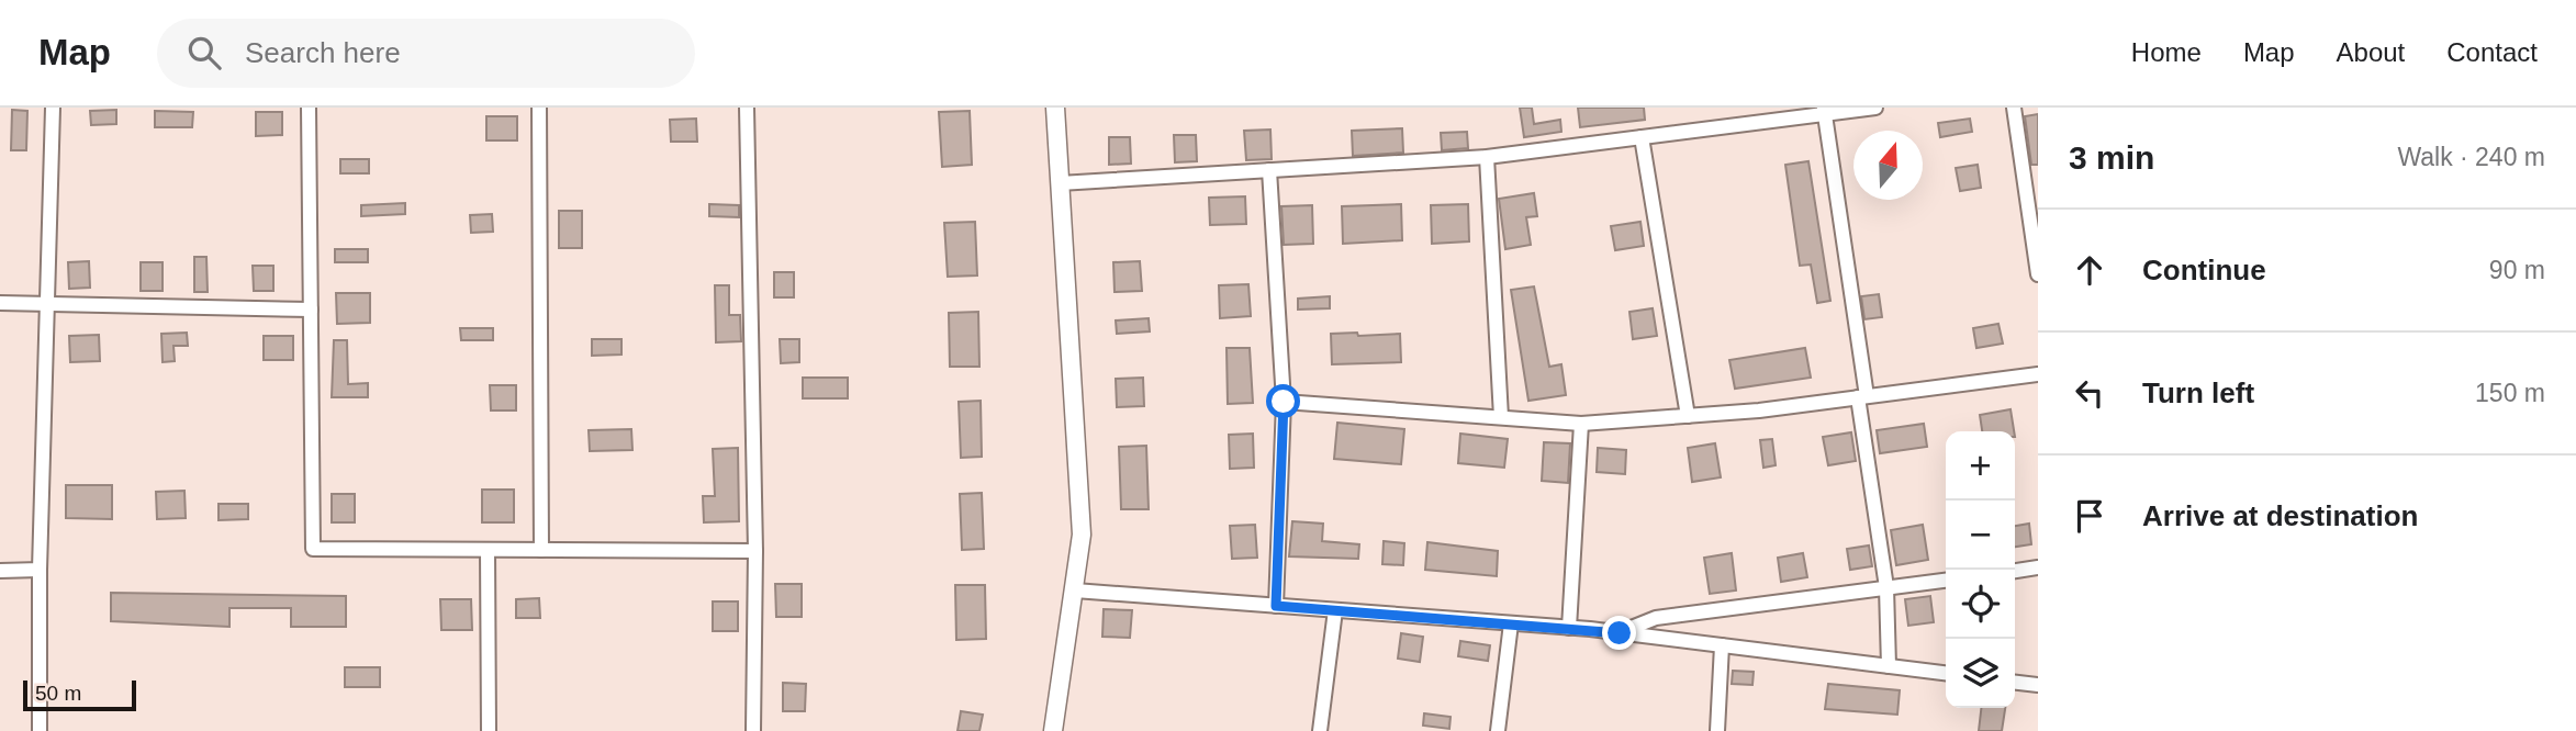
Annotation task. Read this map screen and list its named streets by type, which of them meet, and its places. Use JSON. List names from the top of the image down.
{
  "scale_bar": "50 m",
  "north": "top",
  "page": {
    "header": "Map",
    "search": "Search here",
    "nav": [
      "Home",
      "Map",
      "About",
      "Contact"
    ],
    "heading": ["3 min", "Walk · 240 m"],
    "list": [
      ["Continue", "90 m"],
      ["Turn left", "150 m"],
      "Arrive at destination"
    ],
    "map_buttons": ["+", "−"],
    "scale": "50 m"
  }
}
